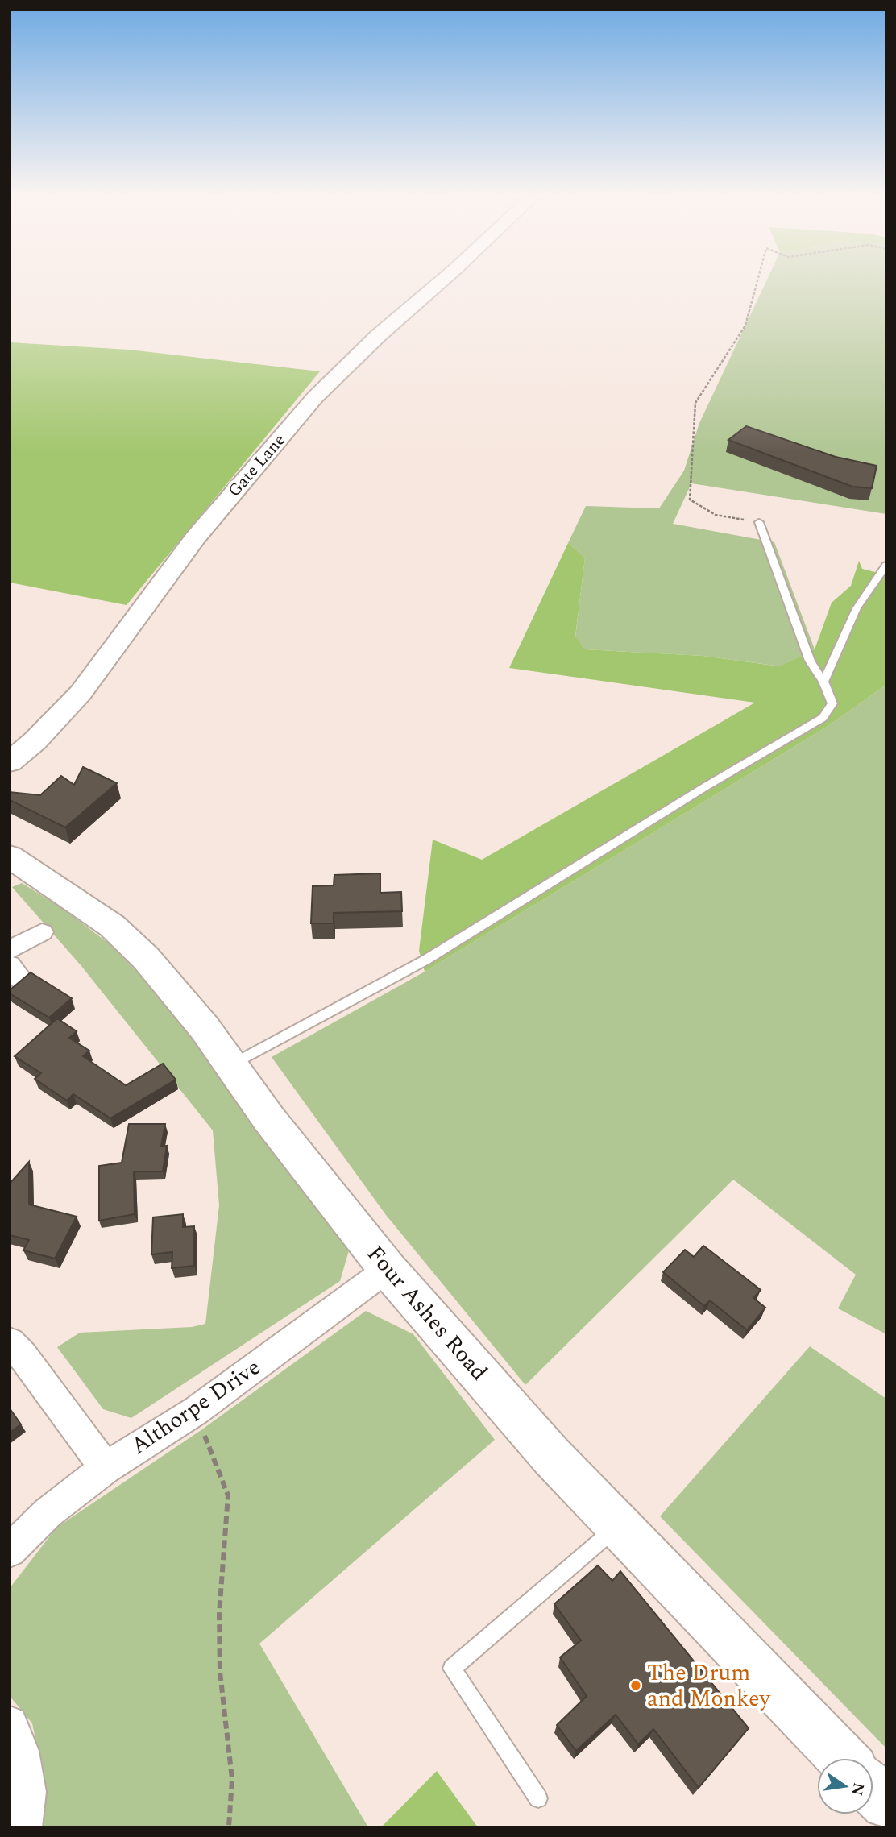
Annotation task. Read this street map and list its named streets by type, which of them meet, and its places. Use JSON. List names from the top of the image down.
{
  "streets": {
    "street": ["Gate Lane", "Four Ashes Road", "Althorpe Drive"]
  },
  "crossings": [
    ["Four Ashes Road", "Althorpe Drive"]
  ],
  "places": ["The Drum and Monkey"],
  "north": "right"
}
